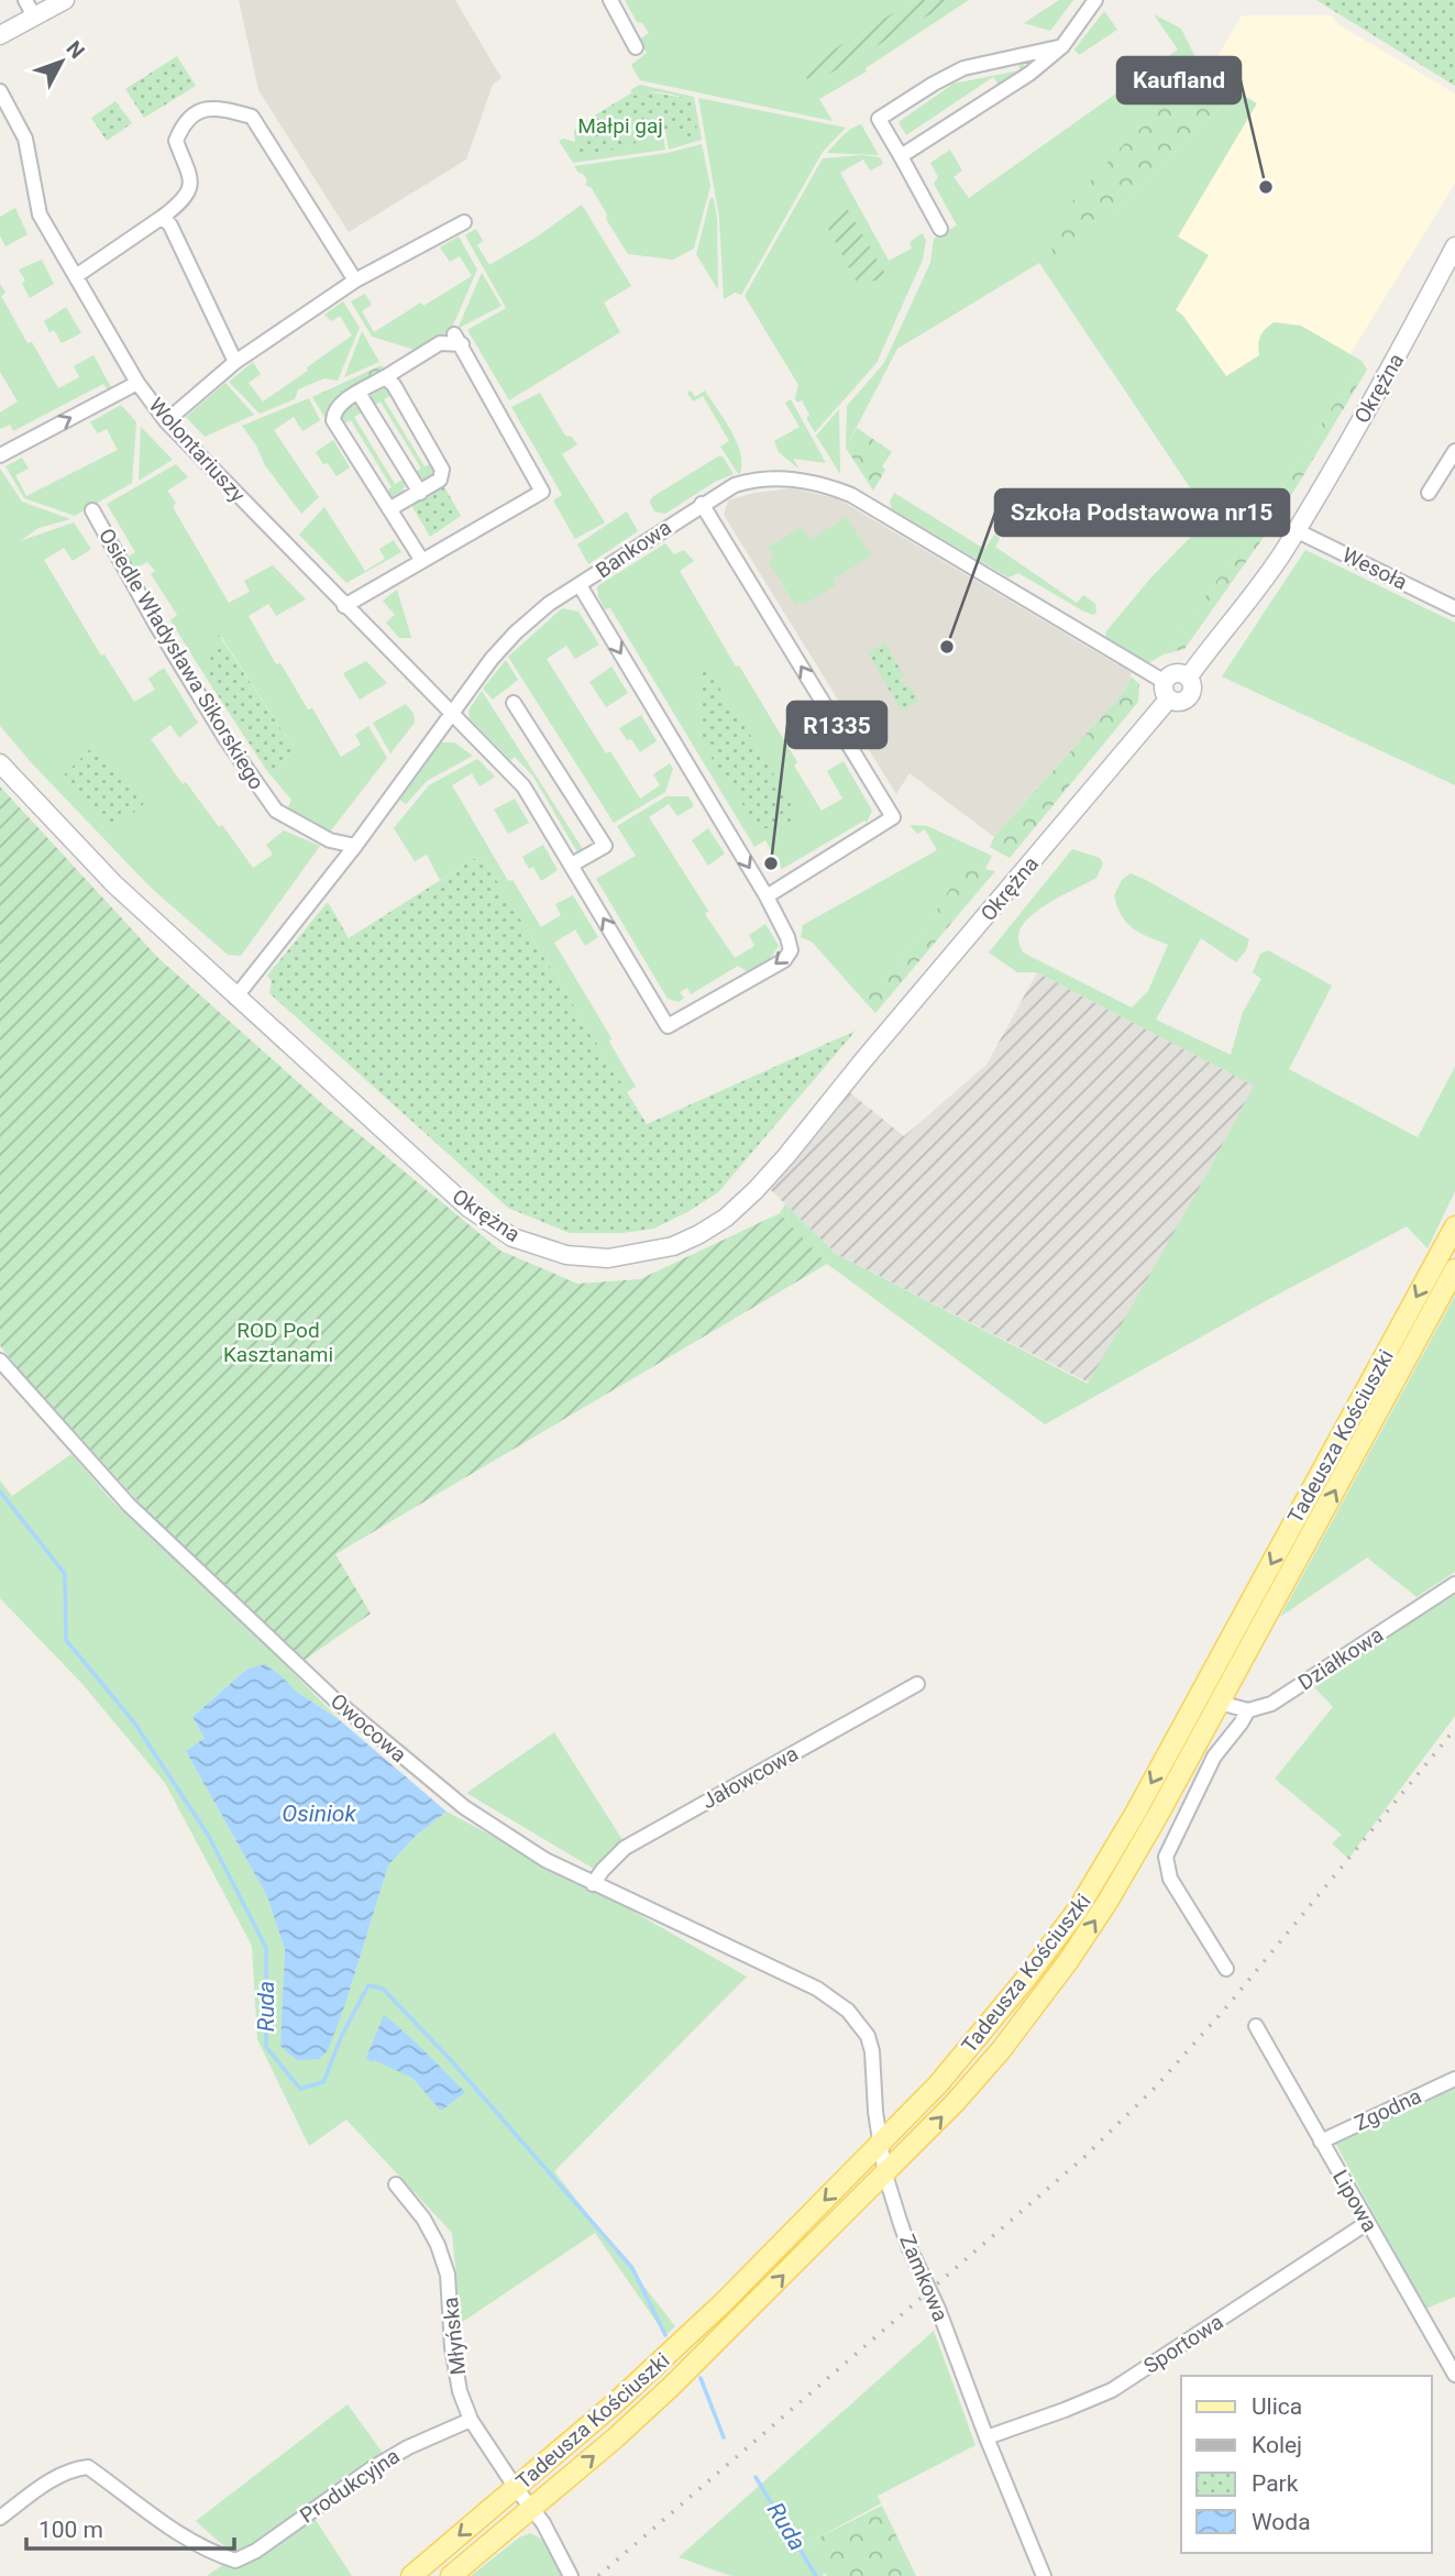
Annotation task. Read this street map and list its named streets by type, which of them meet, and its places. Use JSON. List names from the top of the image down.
{
  "streets": {
    "main road": ["Tadeusza Kościuszki"],
    "street": [
      "Okrężna",
      "Wolontariuszy",
      "Bankowa",
      "Wesoła",
      "Osiedle Władysława Sikorskiego",
      "Działkowa",
      "Owocowa",
      "Jałowcowa",
      "Zgodna",
      "Lipowa",
      "Zamkowa",
      "Młyńska",
      "Sportowa",
      "Produkcyjna"
    ]
  },
  "crossings": [
    ["Okrężna", "Bankowa"],
    ["Okrężna", "Wesoła"],
    ["Wolontariuszy", "Bankowa"],
    ["Bankowa", "Osiedle Władysława Sikorskiego"],
    ["Tadeusza Kościuszki", "Zamkowa"],
    ["Tadeusza Kościuszki", "Młyńska"],
    ["Owocowa", "Jałowcowa"],
    ["Owocowa", "Zamkowa"],
    ["Zgodna", "Lipowa"],
    ["Lipowa", "Sportowa"],
    ["Zamkowa", "Sportowa"],
    ["Młyńska", "Produkcyjna"]
  ],
  "water": ["Osiniok", "Ruda"],
  "parks": ["Małpi gaj", "ROD Pod Kasztanami"],
  "places": ["Kaufland", "Szkoła Podstawowa nr15", "R1335"],
  "legend": [
    "Ulica",
    "Kolej",
    "Park",
    "Woda"
  ],
  "scale_bar": "100 m",
  "north": "top right"
}
